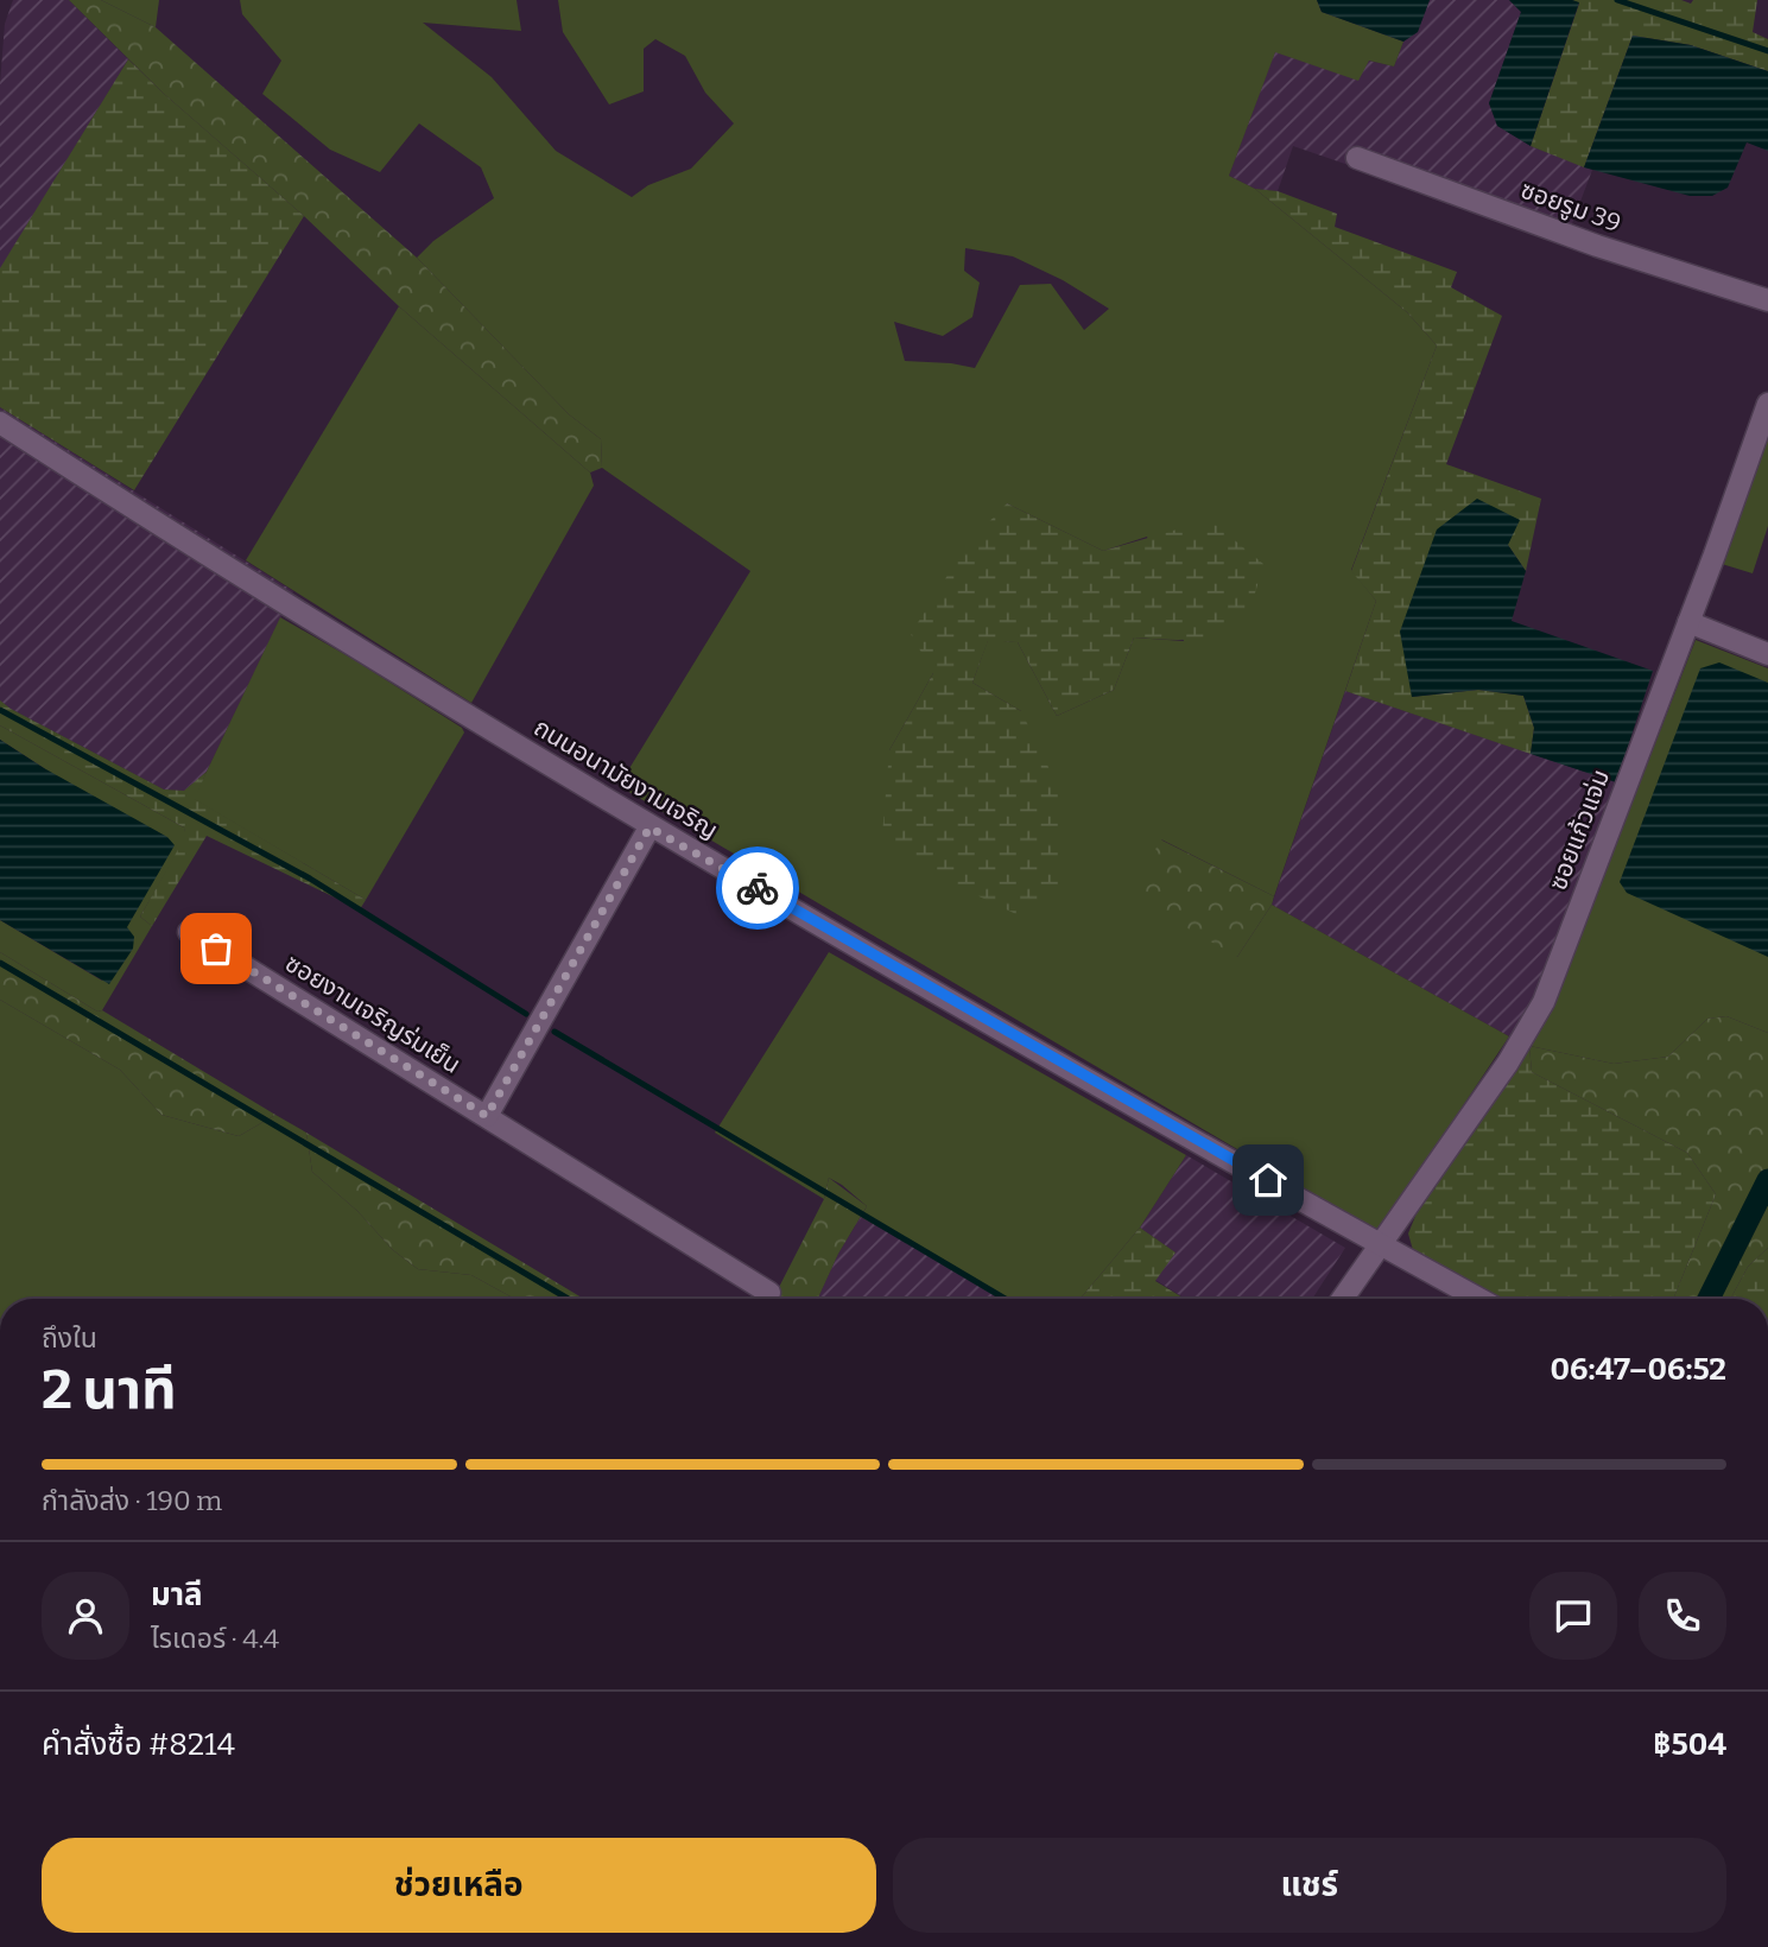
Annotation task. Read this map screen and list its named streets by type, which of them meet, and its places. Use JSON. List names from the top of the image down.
{
  "streets": {
    "street": [
      "ซอยรูม 39",
      "ถนนอนามัยงามเจริญ",
      "ซอยแก้วแจ่ม",
      "ซอยงามเจริญร่มเย็น"
    ]
  },
  "crossings": [
    ["ถนนอนามัยงามเจริญ", "ซอยแก้วแจ่ม"]
  ],
  "page": {
    "heading": ["2 นาที", "ถึงใน", "06:47–06:52"],
    "panel": [
      "มาลี",
      "ไรเดอร์ · 4.4",
      "คำสั่งซื้อ #8214",
      "฿504"
    ],
    "bar": "กำลังส่ง · 190 m",
    "buttons": ["ช่วยเหลือ", "แชร์"]
  }
}
